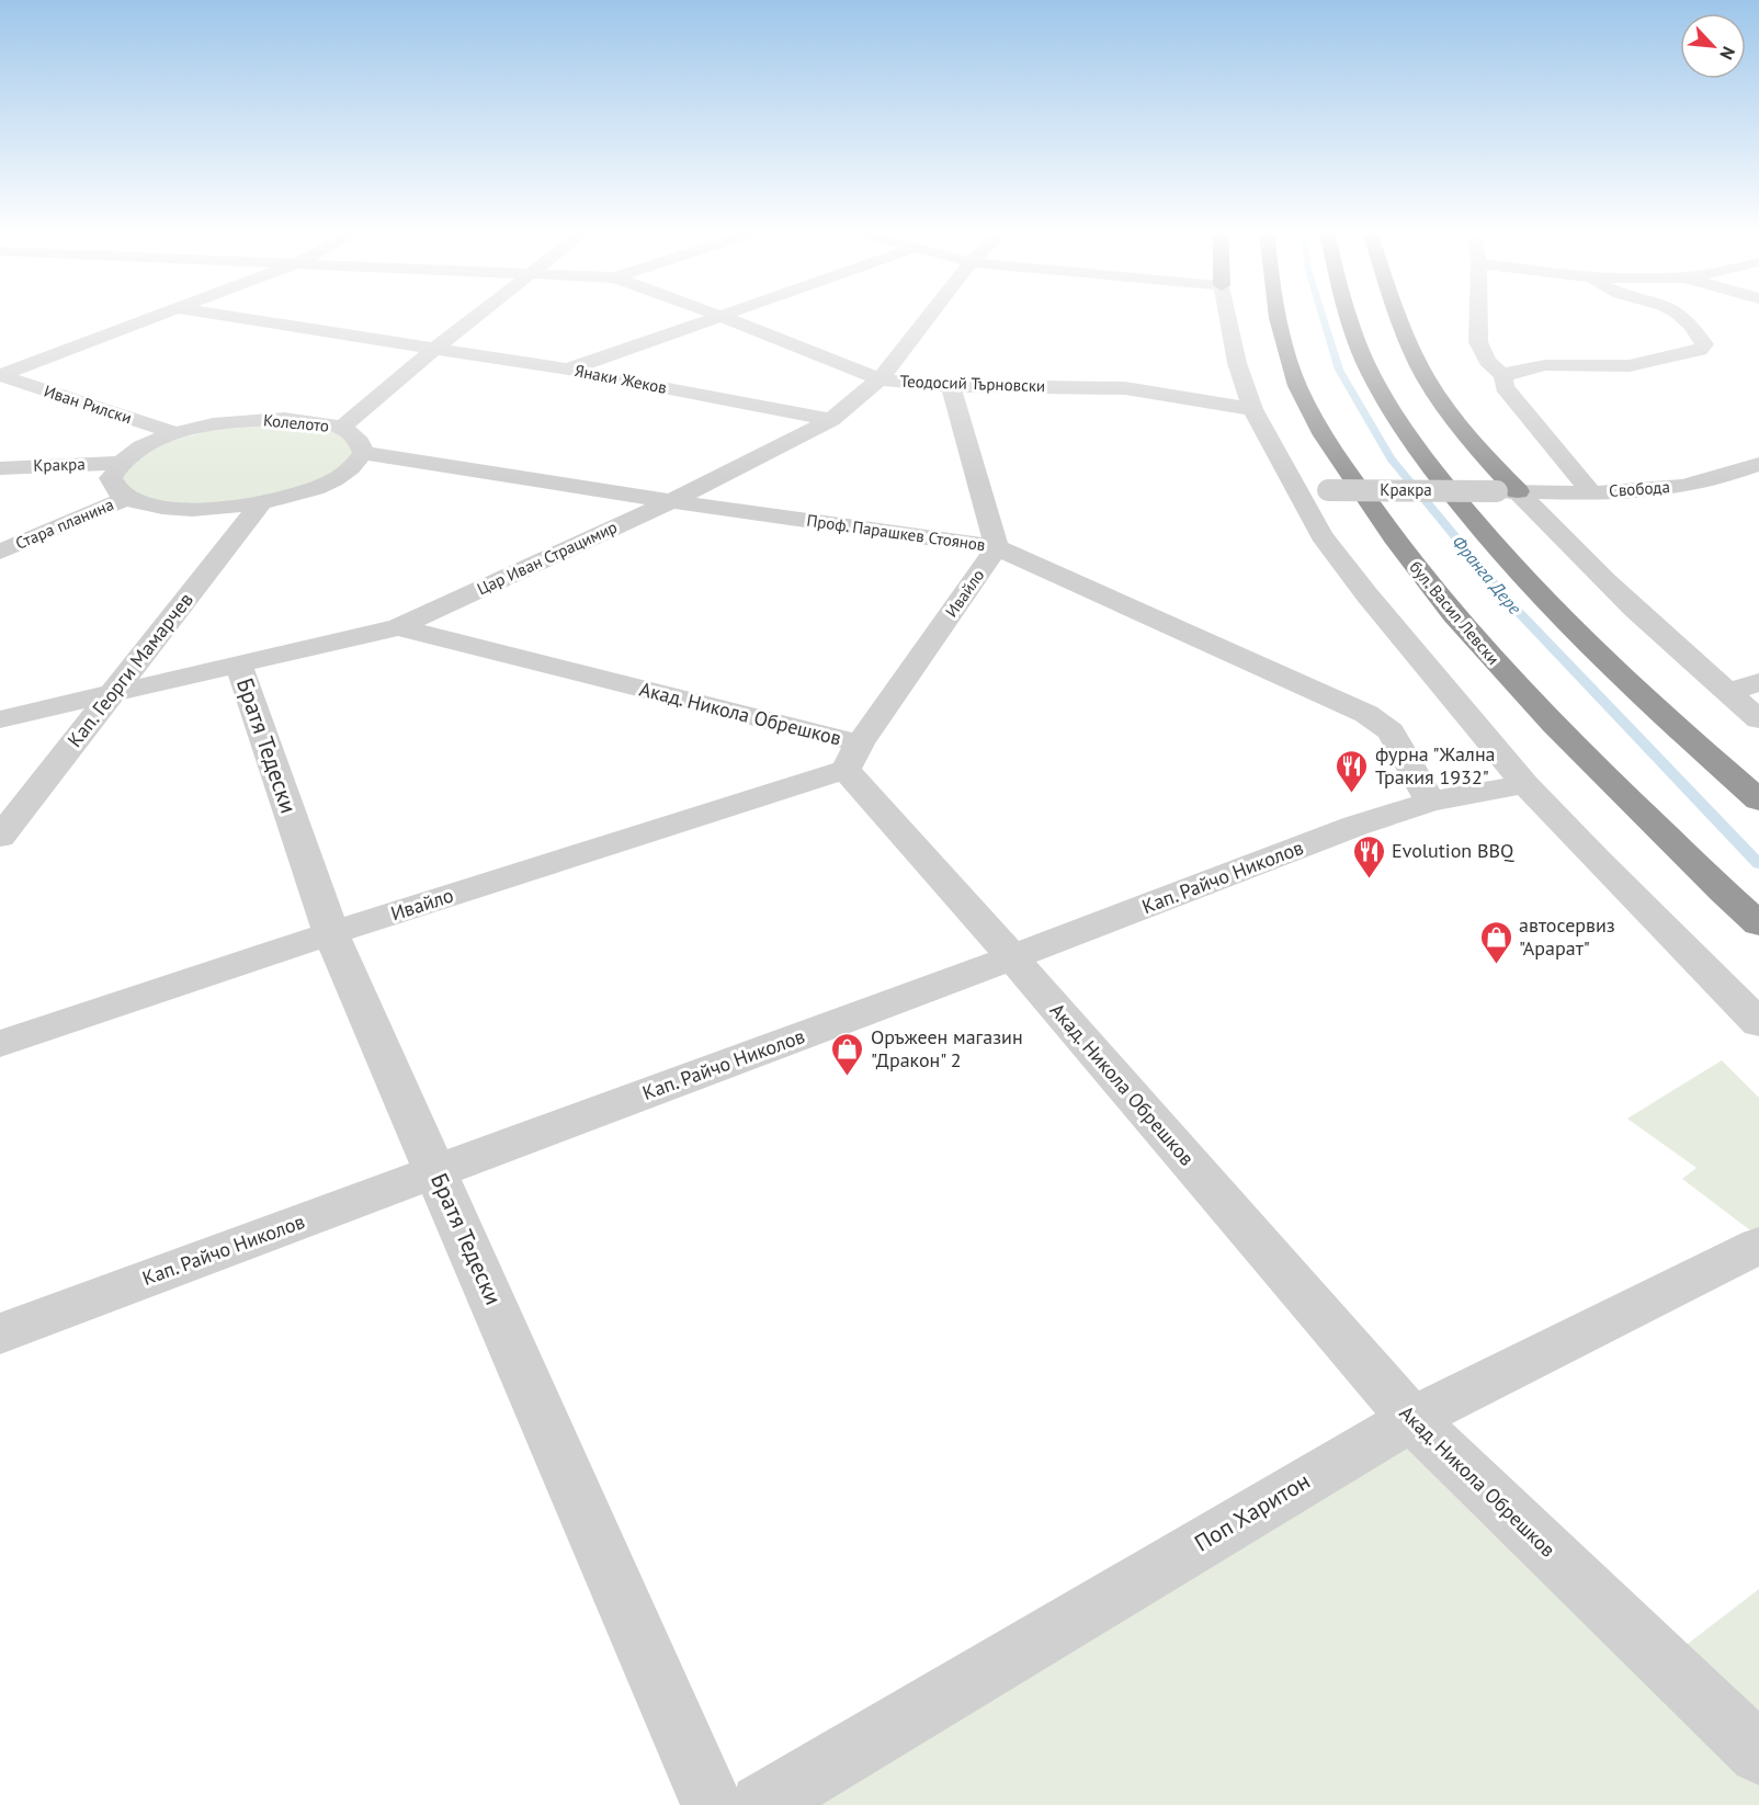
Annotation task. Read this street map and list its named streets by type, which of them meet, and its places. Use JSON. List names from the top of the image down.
{
  "streets": {
    "highway": ["бул. Васил Левски"],
    "street": [
      "Янаки Жеков",
      "Теодосий Търновски",
      "Иван Рилски",
      "Колелото",
      "Кракра",
      "Свобода",
      "Стара планина",
      "Проф. Парашкев Стоянов",
      "Цар Иван Страцимир",
      "Ивайло",
      "Кап. Георги Мамарчев",
      "Акад. Никола Обрешков",
      "Братя Тедески",
      "Кап. Райчо Николов",
      "Поп Харитон"
    ]
  },
  "crossings": [
    ["Янаки Жеков", "Цар Иван Страцимир"],
    ["Теодосий Търновски", "Цар Иван Страцимир"],
    ["Теодосий Търновски", "Ивайло"],
    ["Иван Рилски", "Колелото"],
    ["Колелото", "Кракра"],
    ["Колелото", "Проф. Парашкев Стоянов"],
    ["Кракра", "Свобода"],
    ["Проф. Парашкев Стоянов", "Цар Иван Страцимир"],
    ["Проф. Парашкев Стоянов", "Ивайло"],
    ["Проф. Парашкев Стоянов", "Кап. Райчо Николов"],
    ["Цар Иван Страцимир", "Кап. Георги Мамарчев"],
    ["Цар Иван Страцимир", "Акад. Никола Обрешков"],
    ["Цар Иван Страцимир", "Братя Тедески"],
    ["Ивайло", "Акад. Никола Обрешков"],
    ["Ивайло", "Братя Тедески"],
    ["Акад. Никола Обрешков", "Кап. Райчо Николов"],
    ["Акад. Никола Обрешков", "Поп Харитон"],
    ["Братя Тедески", "Кап. Райчо Николов"]
  ],
  "water": ["Франга Дере"],
  "places": {
    "restaurant": ["фурна \"Жална Тракия 1932\"", "Evolution BBQ"],
    "shop": ["автосервиз \"Арарат\"", "Оръжеен магазин \"Дракон\" 2"]
  },
  "north": "bottom right"
}
